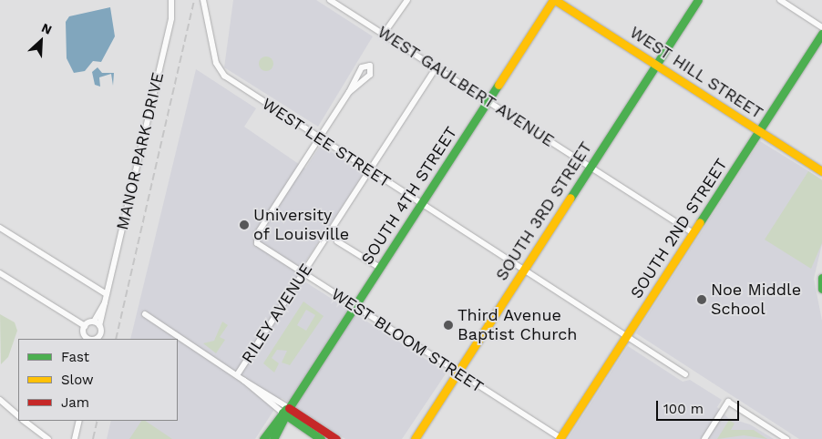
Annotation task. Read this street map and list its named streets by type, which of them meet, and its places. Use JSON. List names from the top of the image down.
{
  "streets": {
    "main road": [
      "WEST HILL STREET",
      "SOUTH 4TH STREET",
      "SOUTH 3RD STREET",
      "SOUTH 2ND STREET"
    ],
    "street": [
      "WEST GAULBERT AVENUE",
      "WEST LEE STREET",
      "MANOR PARK DRIVE",
      "RILEY AVENUE",
      "WEST BLOOM STREET"
    ]
  },
  "crossings": [
    ["WEST HILL STREET", "SOUTH 4TH STREET"],
    ["WEST HILL STREET", "SOUTH 3RD STREET"],
    ["WEST HILL STREET", "SOUTH 2ND STREET"],
    ["WEST GAULBERT AVENUE", "SOUTH 4TH STREET"],
    ["WEST GAULBERT AVENUE", "SOUTH 3RD STREET"],
    ["WEST GAULBERT AVENUE", "SOUTH 2ND STREET"],
    ["WEST GAULBERT AVENUE", "RILEY AVENUE"],
    ["WEST LEE STREET", "SOUTH 4TH STREET"],
    ["WEST LEE STREET", "SOUTH 3RD STREET"],
    ["WEST LEE STREET", "SOUTH 2ND STREET"],
    ["WEST LEE STREET", "RILEY AVENUE"],
    ["WEST LEE STREET", "WEST BLOOM STREET"],
    ["SOUTH 4TH STREET", "WEST BLOOM STREET"],
    ["SOUTH 3RD STREET", "WEST BLOOM STREET"],
    ["SOUTH 2ND STREET", "WEST BLOOM STREET"],
    ["RILEY AVENUE", "WEST BLOOM STREET"]
  ],
  "places": ["University of Louisville", "Noe Middle School", "Third Avenue Baptist Church"],
  "legend": ["Fast", "Slow", "Jam"],
  "scale_bar": "100 m",
  "north": "top right"
}
